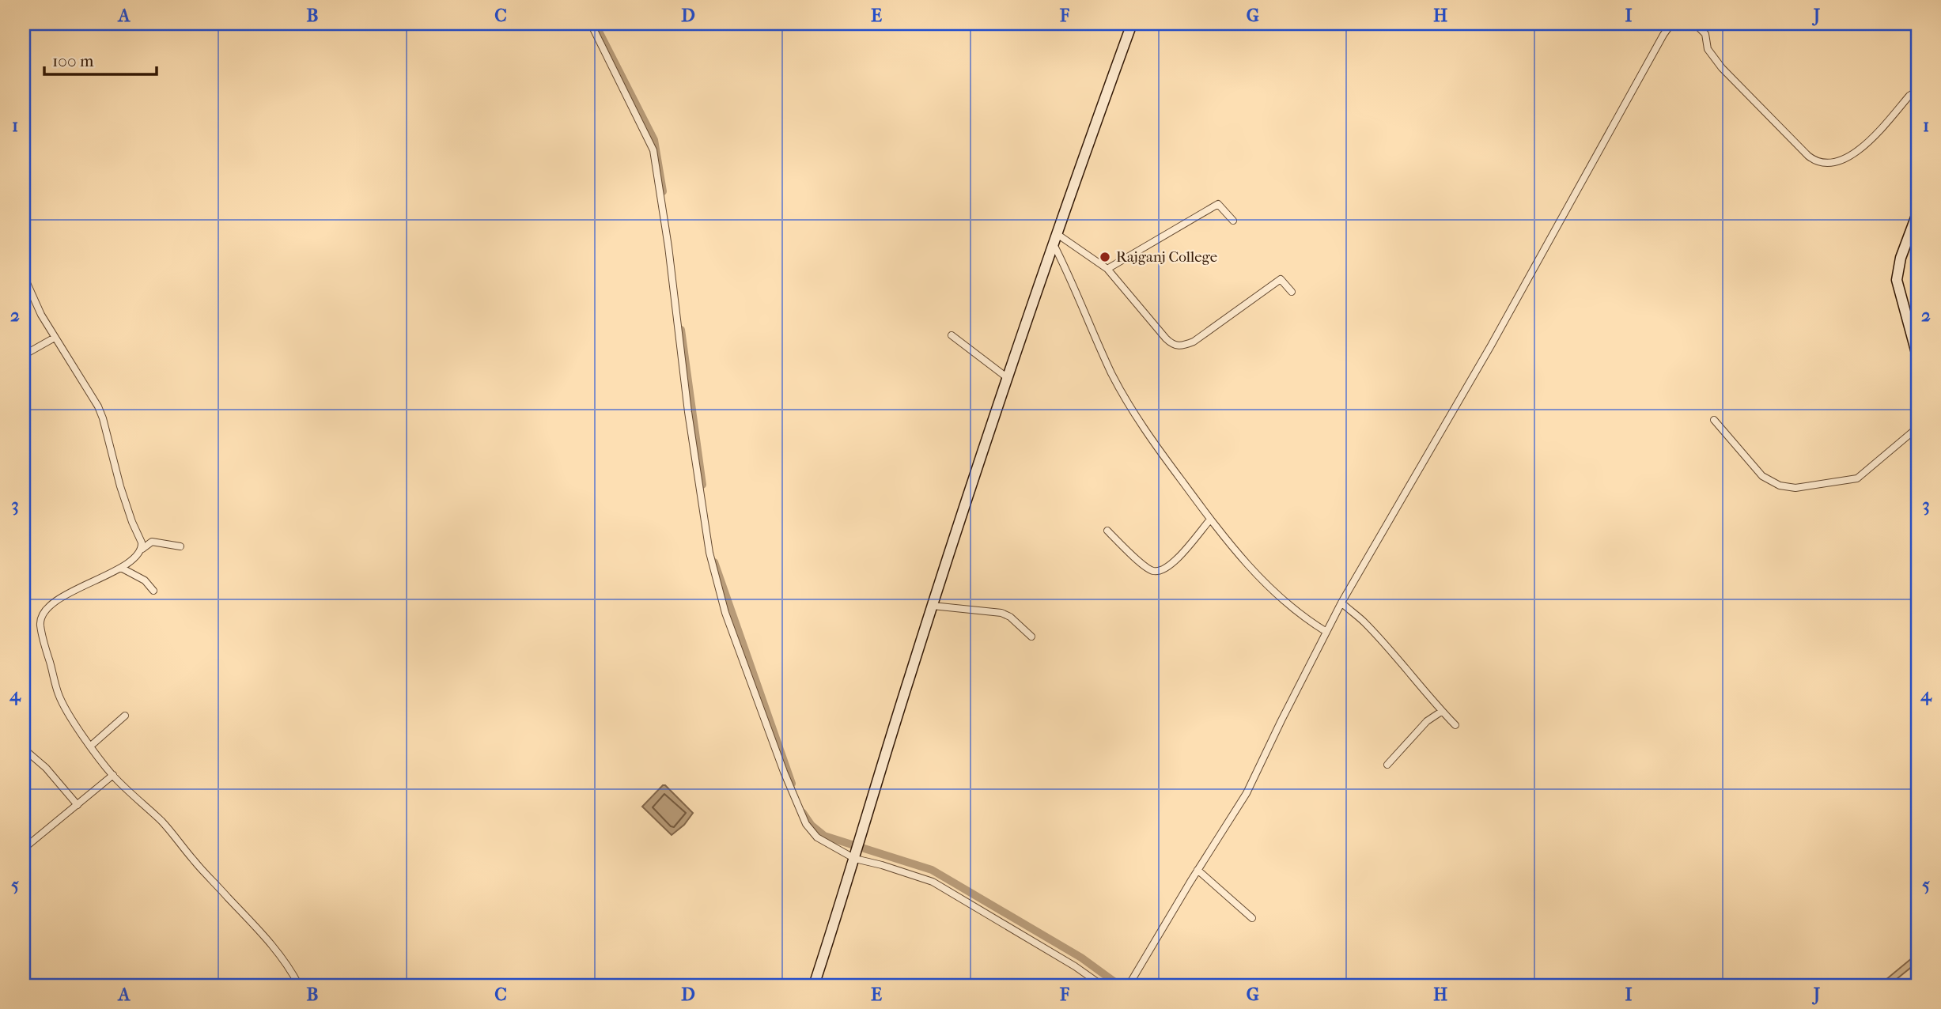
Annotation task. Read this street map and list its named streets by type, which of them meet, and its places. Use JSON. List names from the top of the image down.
{
  "places": ["Rajganj College"],
  "scale_bar": "100 m",
  "grid": {
    "columns": [
      "A",
      "B",
      "C",
      "D",
      "E",
      "F",
      "G",
      "H",
      "I",
      "J"
    ],
    "rows": [
      "1",
      "2",
      "3",
      "4",
      "5"
    ]
  }
}
